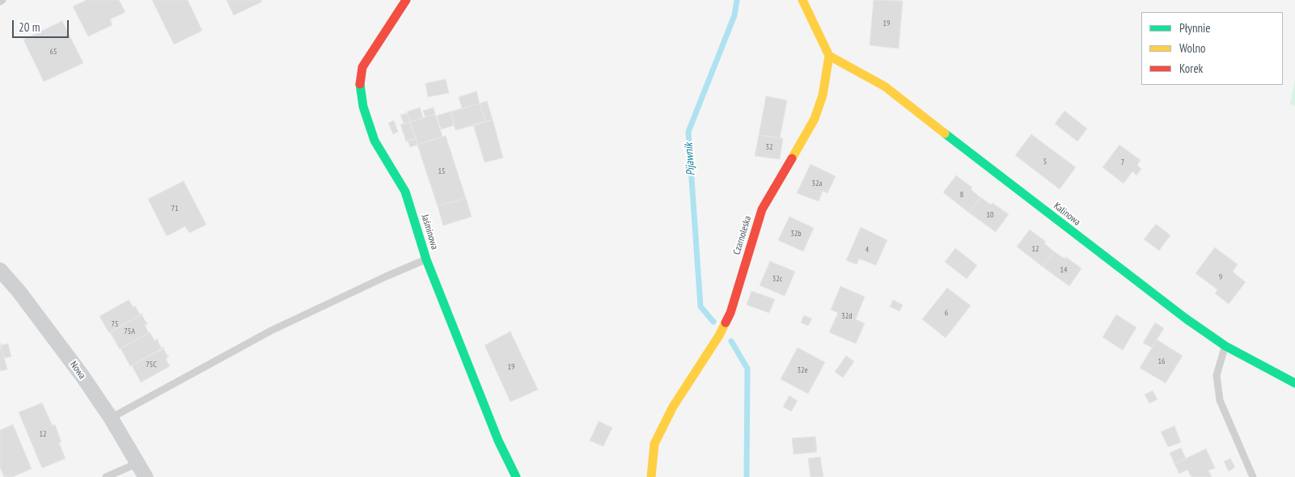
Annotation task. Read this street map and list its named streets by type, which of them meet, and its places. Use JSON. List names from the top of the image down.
{
  "streets": {
    "street": [
      "Kalinowa",
      "Jaśminowa",
      "Czarnoleska",
      "Nowa"
    ]
  },
  "crossings": [
    ["Kalinowa", "Czarnoleska"]
  ],
  "water": ["Pijawnik"],
  "house_numbers": [
    "19",
    "65",
    "32",
    "5",
    "7",
    "15",
    "32a",
    "8",
    "71",
    "10",
    "32b",
    "12",
    "4",
    "14",
    "9",
    "32c",
    "6",
    "32d",
    "75",
    "75A",
    "16",
    "75C",
    "19",
    "32e",
    "12"
  ],
  "legend": ["Płynnie", "Wolno", "Korek"],
  "scale_bar": "20 m"
}
